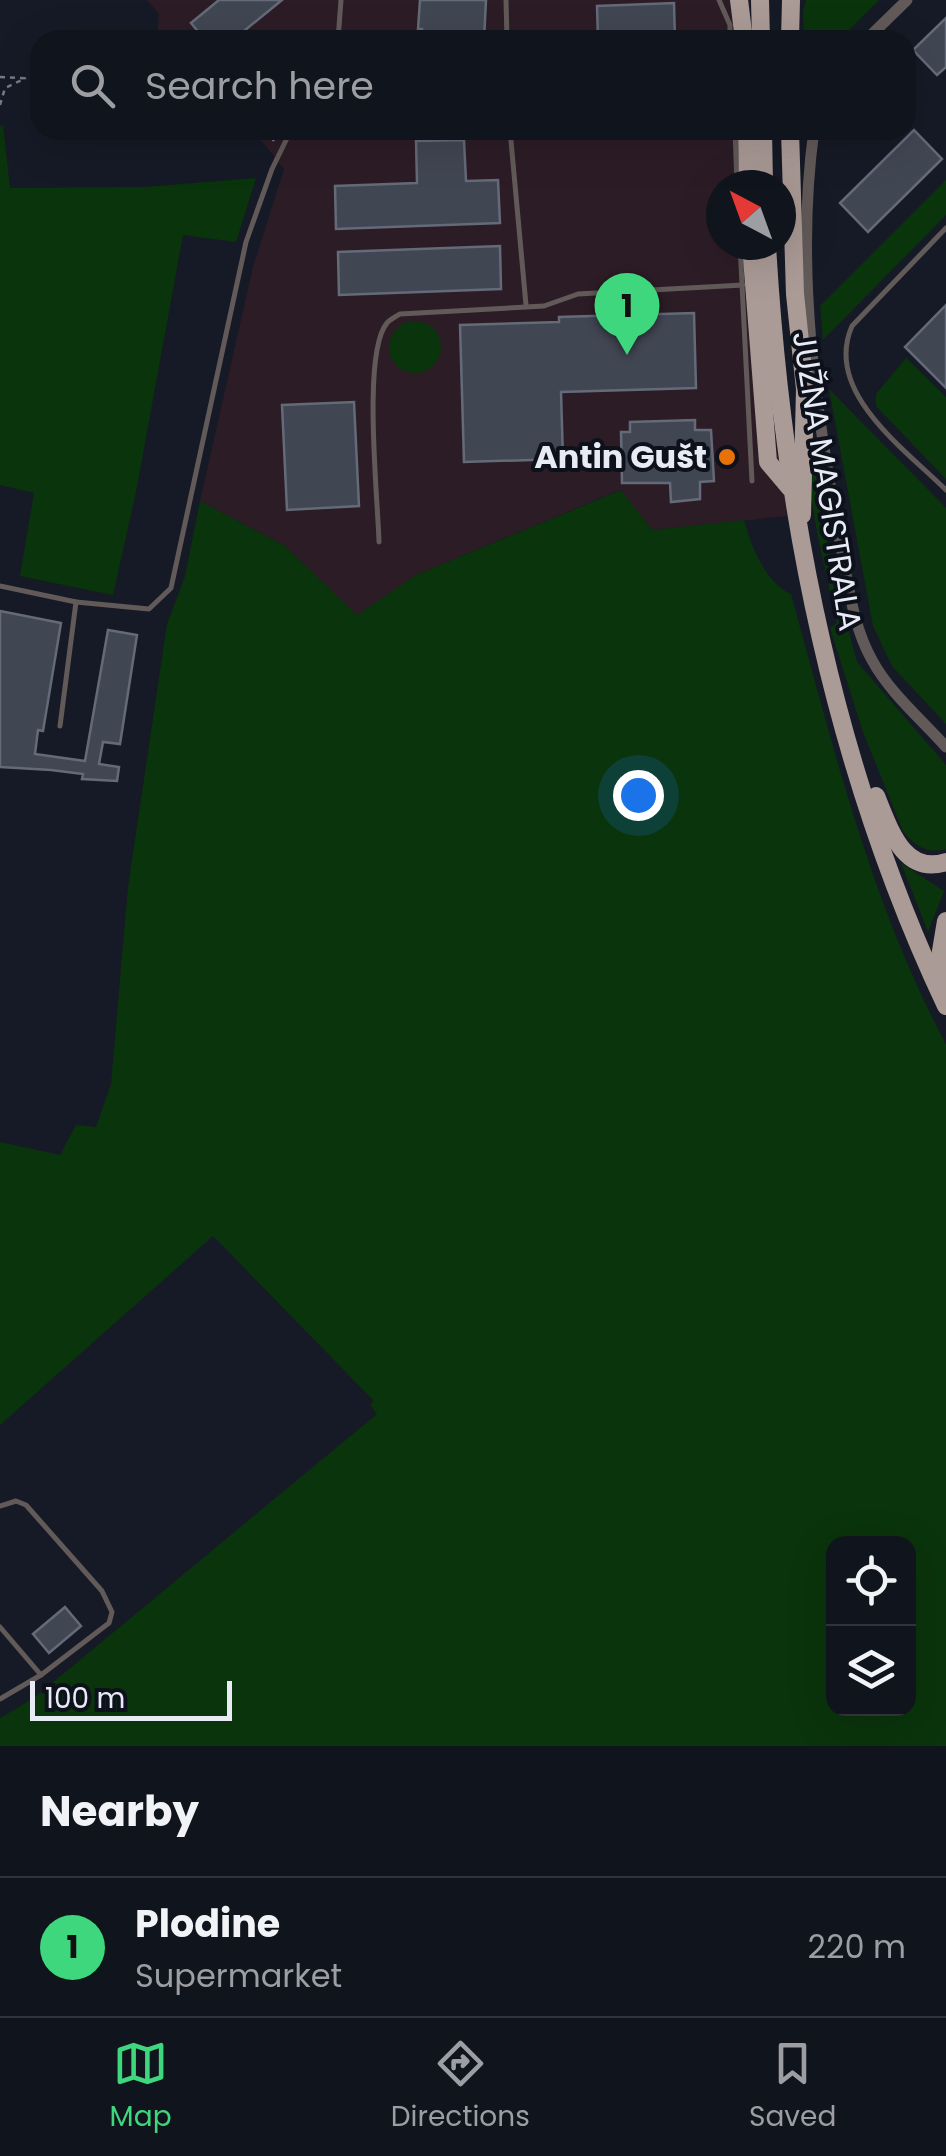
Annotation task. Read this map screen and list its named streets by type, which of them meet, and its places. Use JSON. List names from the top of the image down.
{
  "streets": {
    "main road": ["JUŽNA MAGISTRALA"]
  },
  "places": ["Antin Gušt"],
  "scale_bar": "100 m",
  "north": "top left",
  "page": {
    "search": "Search here",
    "pins": "1",
    "scale": "100 m",
    "heading": "Nearby",
    "list": [
      {
        "mark": "1",
        "name": "Plodine",
        "note": "Supermarket",
        "value": "220 m"
      }
    ],
    "nav": ["Map", "Directions", "Saved"]
  }
}
